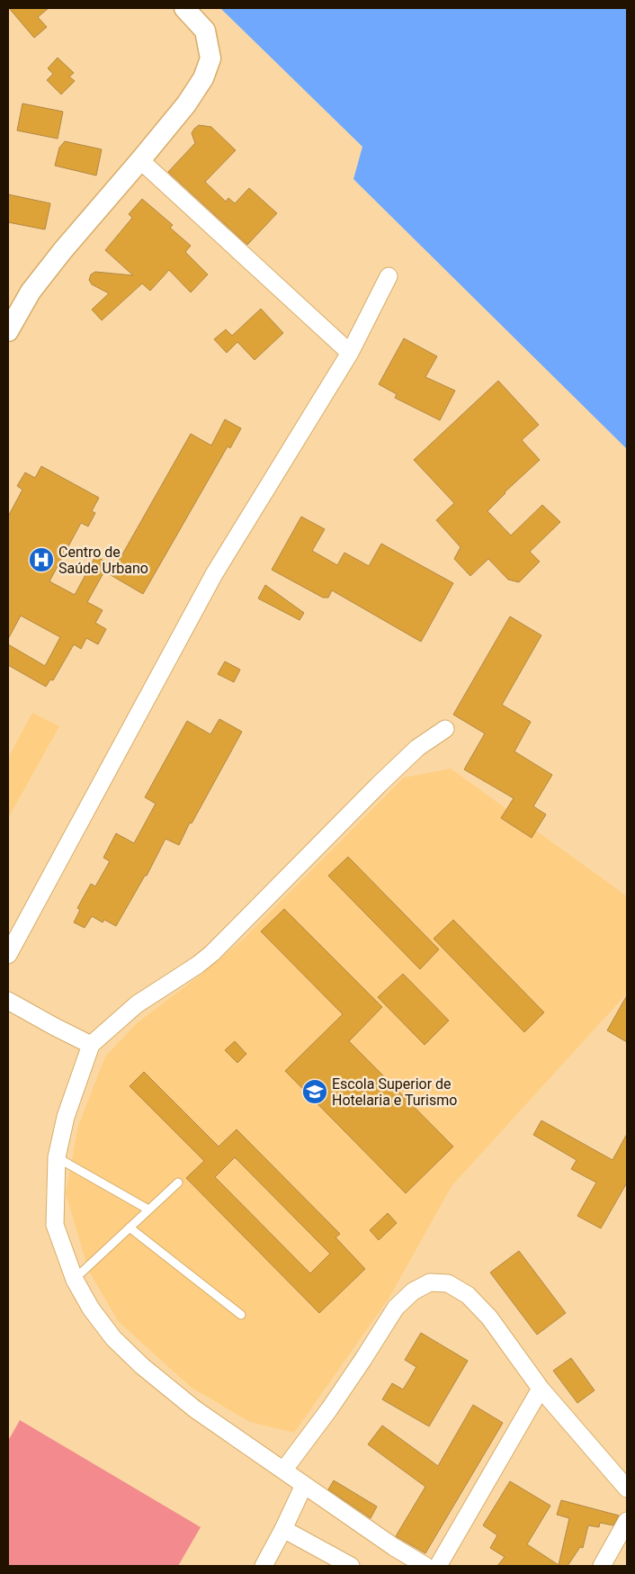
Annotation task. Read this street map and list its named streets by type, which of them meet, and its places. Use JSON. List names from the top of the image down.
{
  "places": {
    "hospital": ["Centro de Saúde Urbano"],
    "school or university": ["Escola Superior de Hotelaria e Turismo"]
  }
}
